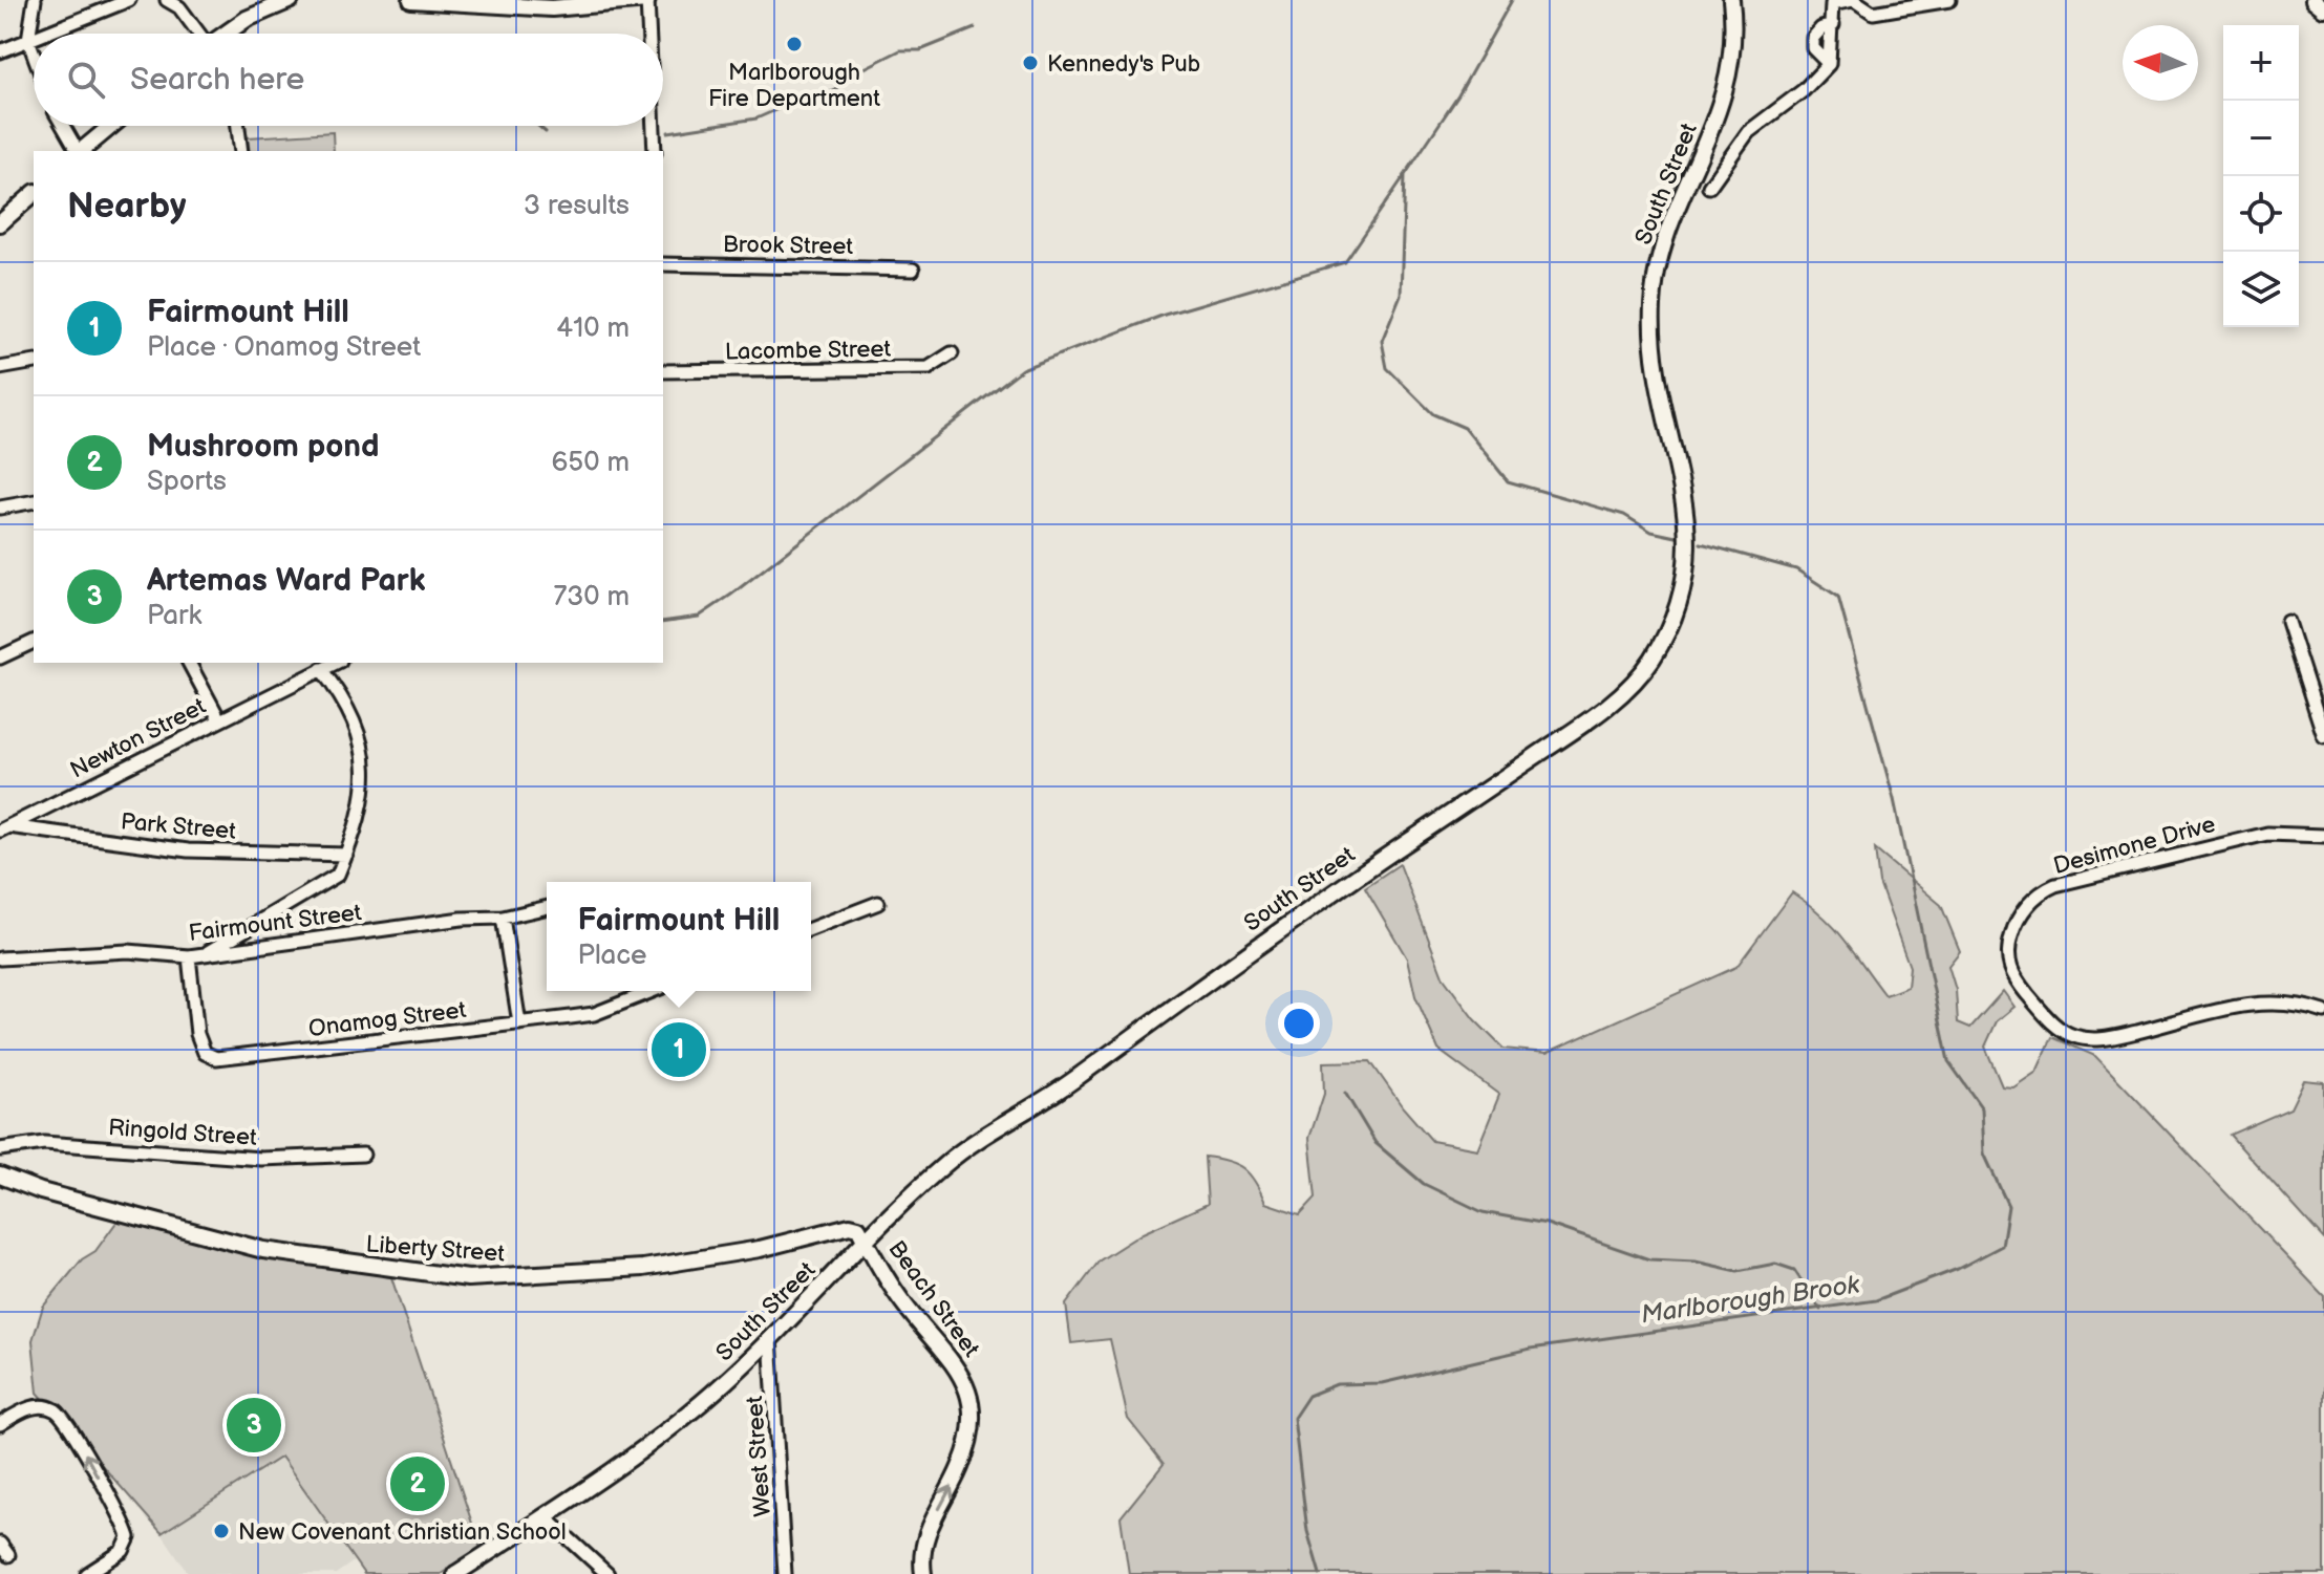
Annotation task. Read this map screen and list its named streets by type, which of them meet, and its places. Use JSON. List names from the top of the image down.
{
  "streets": {
    "main road": ["South Street", "Liberty Street", "Beach Street"],
    "street": [
      "Brook Street",
      "Lacombe Street",
      "Newton Street",
      "Park Street",
      "Desimone Drive",
      "Fairmount Street",
      "Onamog Street",
      "Ringold Street",
      "West Street"
    ]
  },
  "crossings": [
    ["South Street", "Liberty Street"],
    ["South Street", "Beach Street"],
    ["South Street", "West Street"],
    ["Newton Street", "Park Street"],
    ["Fairmount Street", "Onamog Street"],
    ["Liberty Street", "Beach Street"]
  ],
  "one_way": ["Beach Street"],
  "water": ["Marlborough Brook"],
  "places": ["Marlborough Fire Department", "Kennedy's Pub", "New Covenant Christian School"],
  "north": "left",
  "page": {
    "map_buttons": ["+", "−"],
    "search": "Search here",
    "heading": ["Nearby", "3 results"],
    "list": [
      {
        "mark": "1",
        "name": "Fairmount Hill",
        "note": "Place · Onamog Street",
        "value": "410 m"
      },
      {
        "mark": "2",
        "name": "Mushroom pond",
        "note": "Sports",
        "value": "650 m"
      },
      {
        "mark": "3",
        "name": "Artemas Ward Park",
        "note": "Park",
        "value": "730 m"
      }
    ],
    "popup": ["Fairmount Hill", "Place"],
    "pins": ["1", "3", "2"]
  }
}
